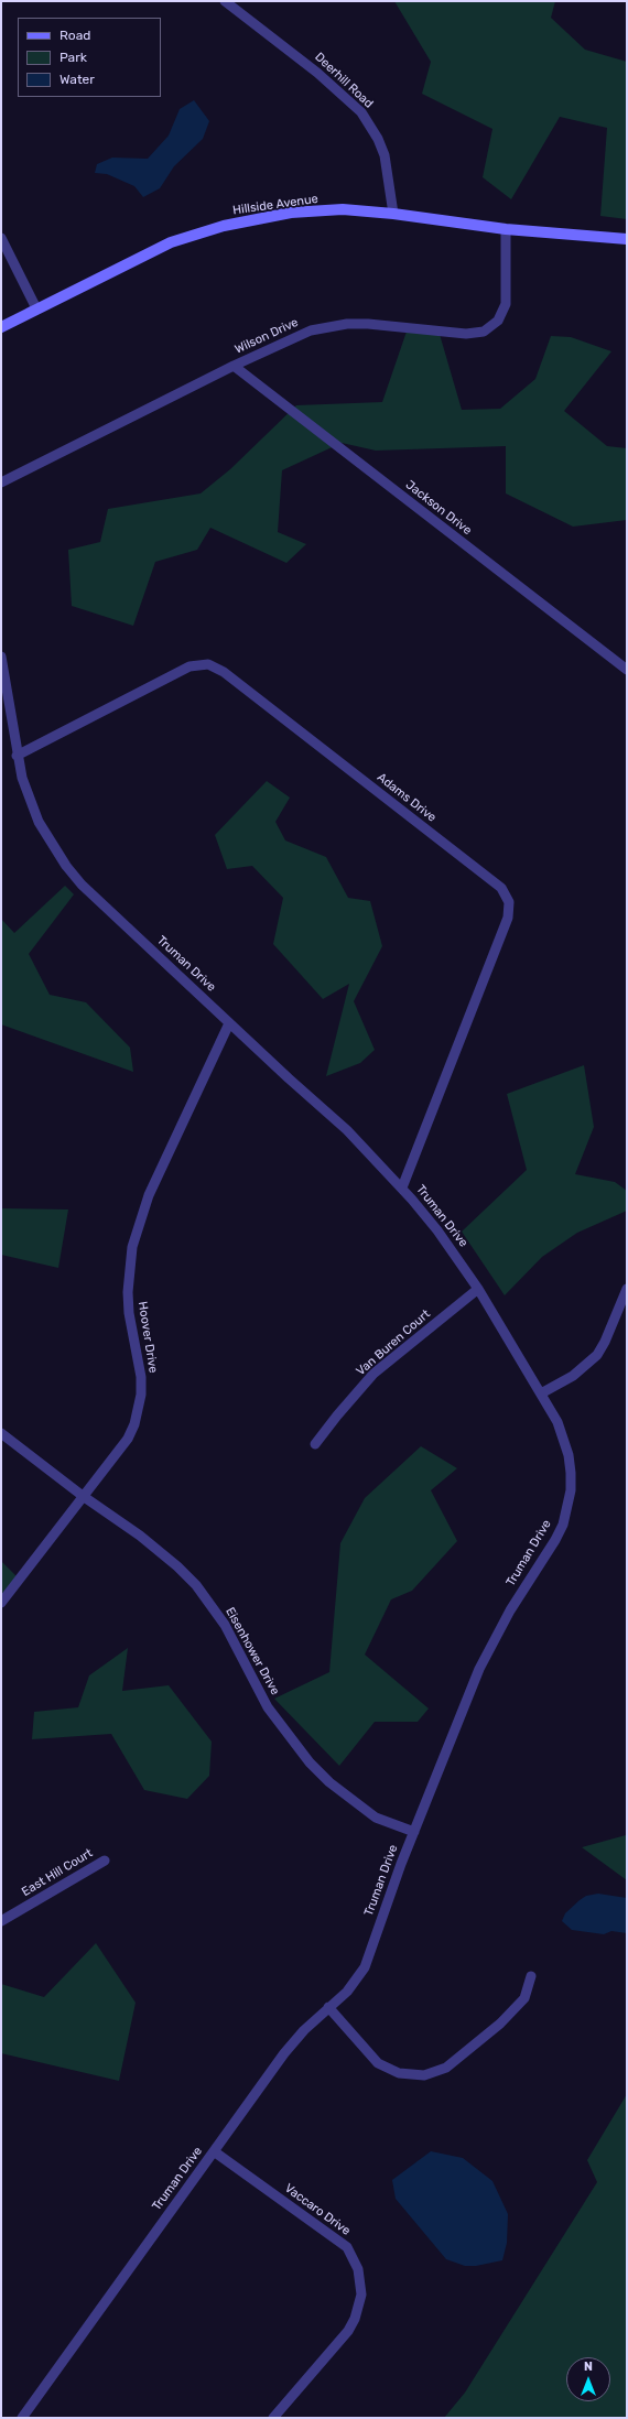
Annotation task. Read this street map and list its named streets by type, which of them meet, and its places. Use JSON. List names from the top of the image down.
{
  "streets": {
    "main road": ["Hillside Avenue"],
    "street": [
      "Deerhill Road",
      "Wilson Drive",
      "Jackson Drive",
      "Adams Drive",
      "Truman Drive",
      "Hoover Drive",
      "Van Buren Court",
      "Eisenhower Drive",
      "East Hill Court",
      "Vaccaro Drive"
    ]
  },
  "crossings": [
    ["Deerhill Road", "Hillside Avenue"],
    ["Hillside Avenue", "Wilson Drive"],
    ["Wilson Drive", "Jackson Drive"],
    ["Adams Drive", "Truman Drive"],
    ["Truman Drive", "Hoover Drive"],
    ["Truman Drive", "Van Buren Court"],
    ["Truman Drive", "Eisenhower Drive"],
    ["Truman Drive", "Vaccaro Drive"],
    ["Hoover Drive", "Eisenhower Drive"]
  ],
  "legend": ["Road", "Park", "Water"],
  "north": "top"
}
